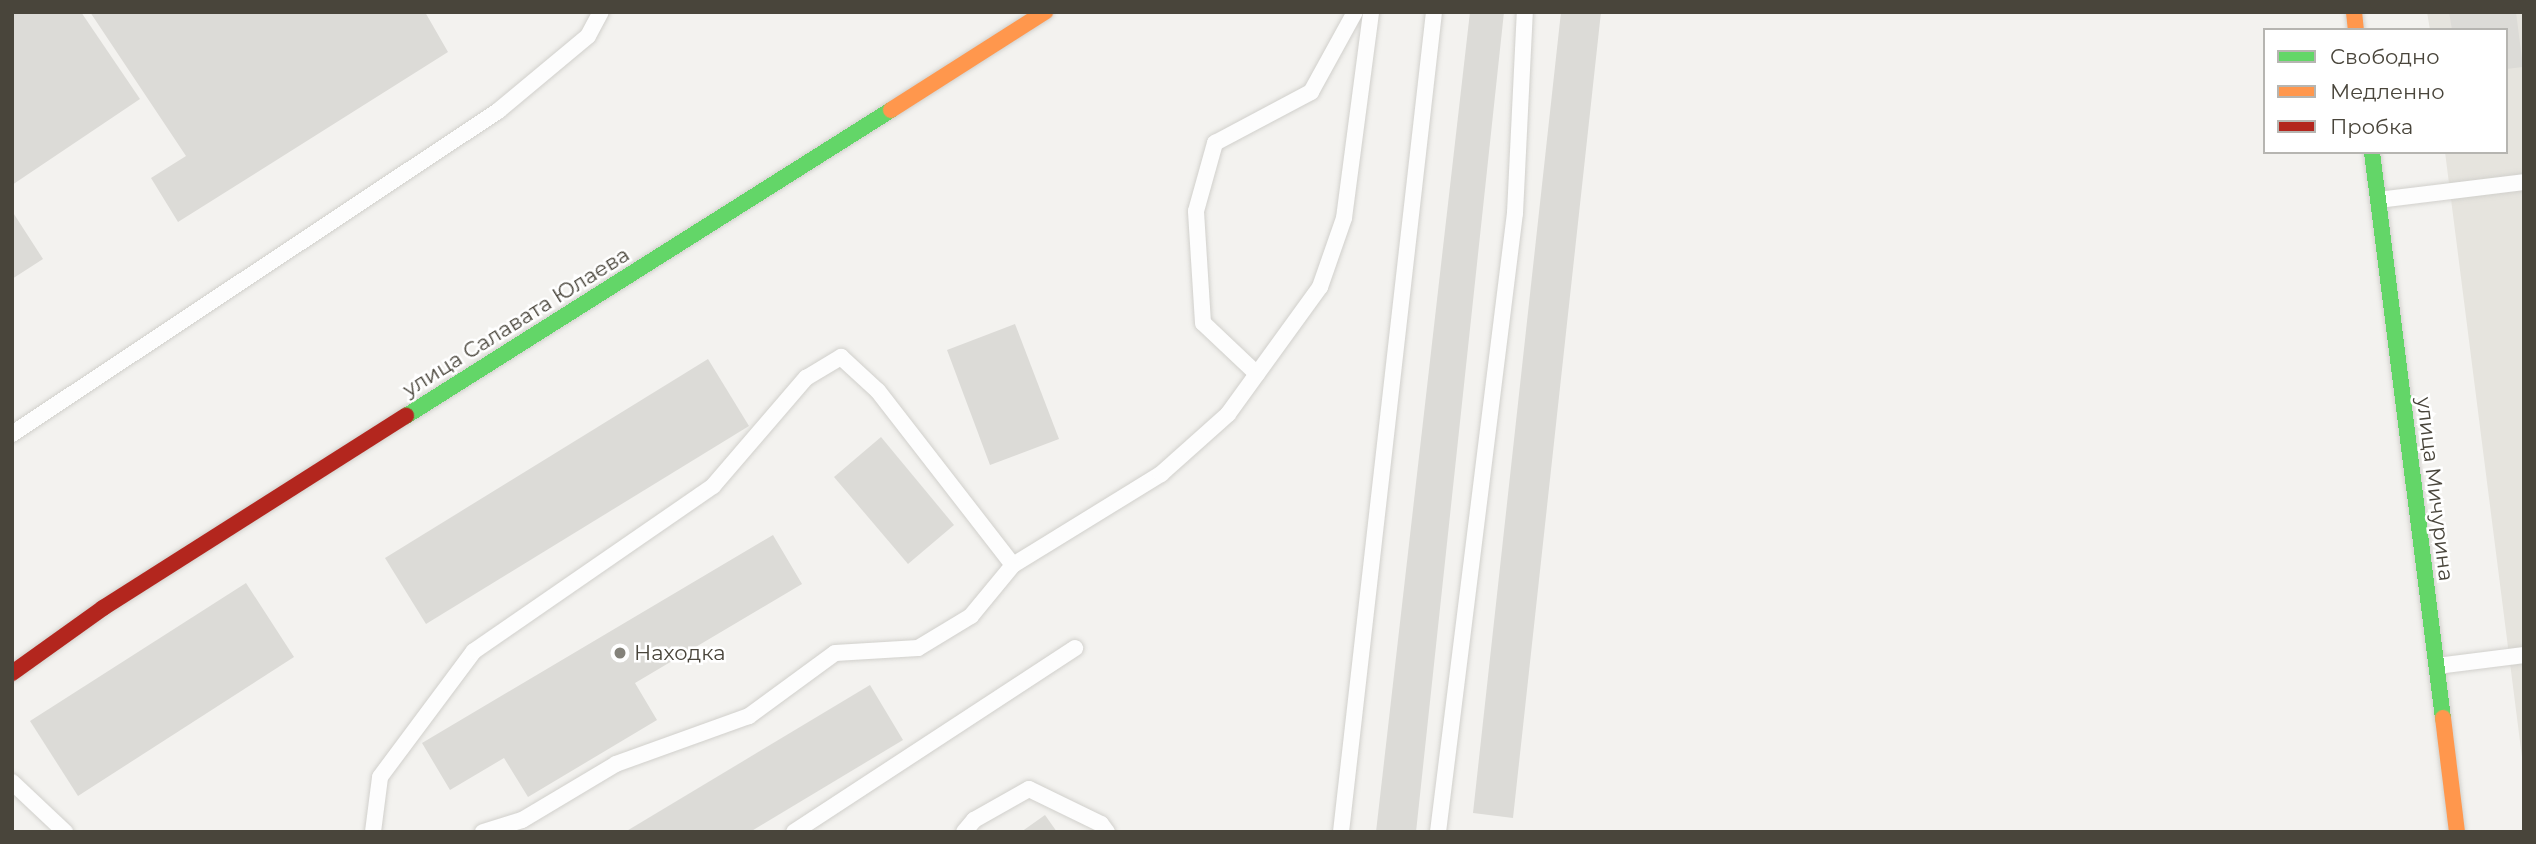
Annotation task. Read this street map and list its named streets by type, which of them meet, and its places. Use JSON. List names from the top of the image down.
{
  "streets": {
    "street": ["улица Салавата Юлаева", "улица Мичурина"]
  },
  "places": ["Находка"],
  "legend": ["Свободно", "Медленно", "Пробка"]
}
